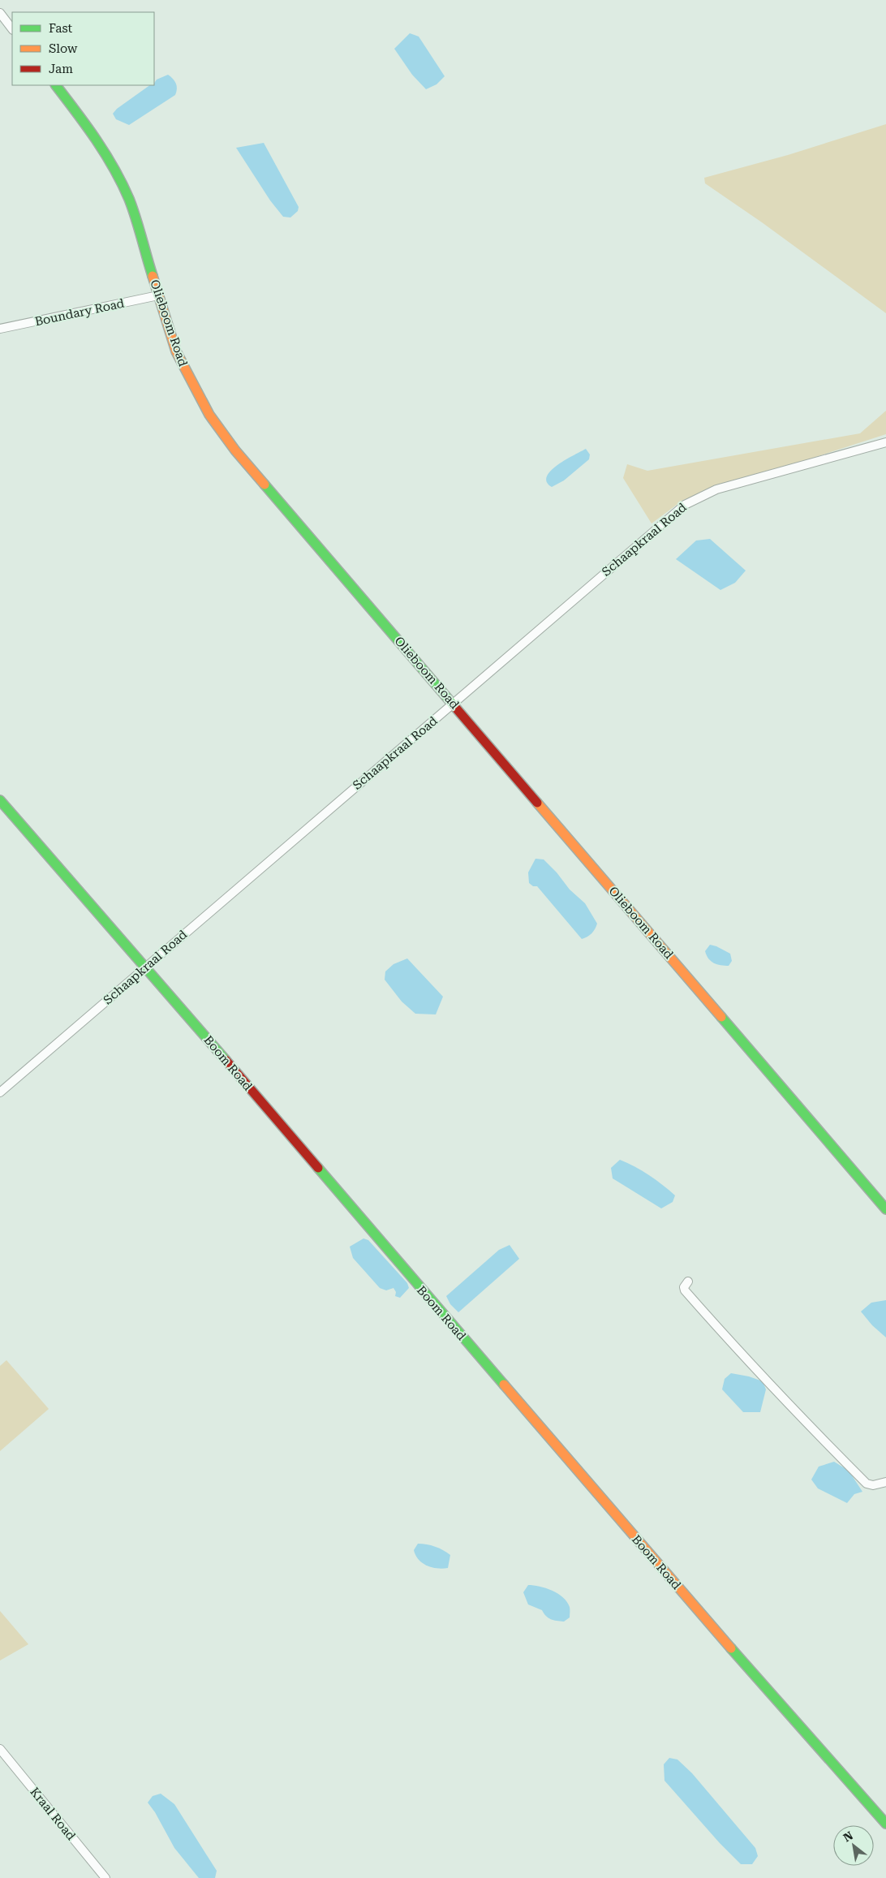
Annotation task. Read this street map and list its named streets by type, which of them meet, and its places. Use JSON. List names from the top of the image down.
{
  "streets": {
    "street": [
      "Boundary Road",
      "Olieboom Road",
      "Schaapkraal Road",
      "Boom Road",
      "Kraal Road"
    ]
  },
  "crossings": [
    ["Boundary Road", "Olieboom Road"],
    ["Olieboom Road", "Schaapkraal Road"],
    ["Schaapkraal Road", "Boom Road"]
  ],
  "legend": ["Fast", "Slow", "Jam"],
  "north": "top left"
}
